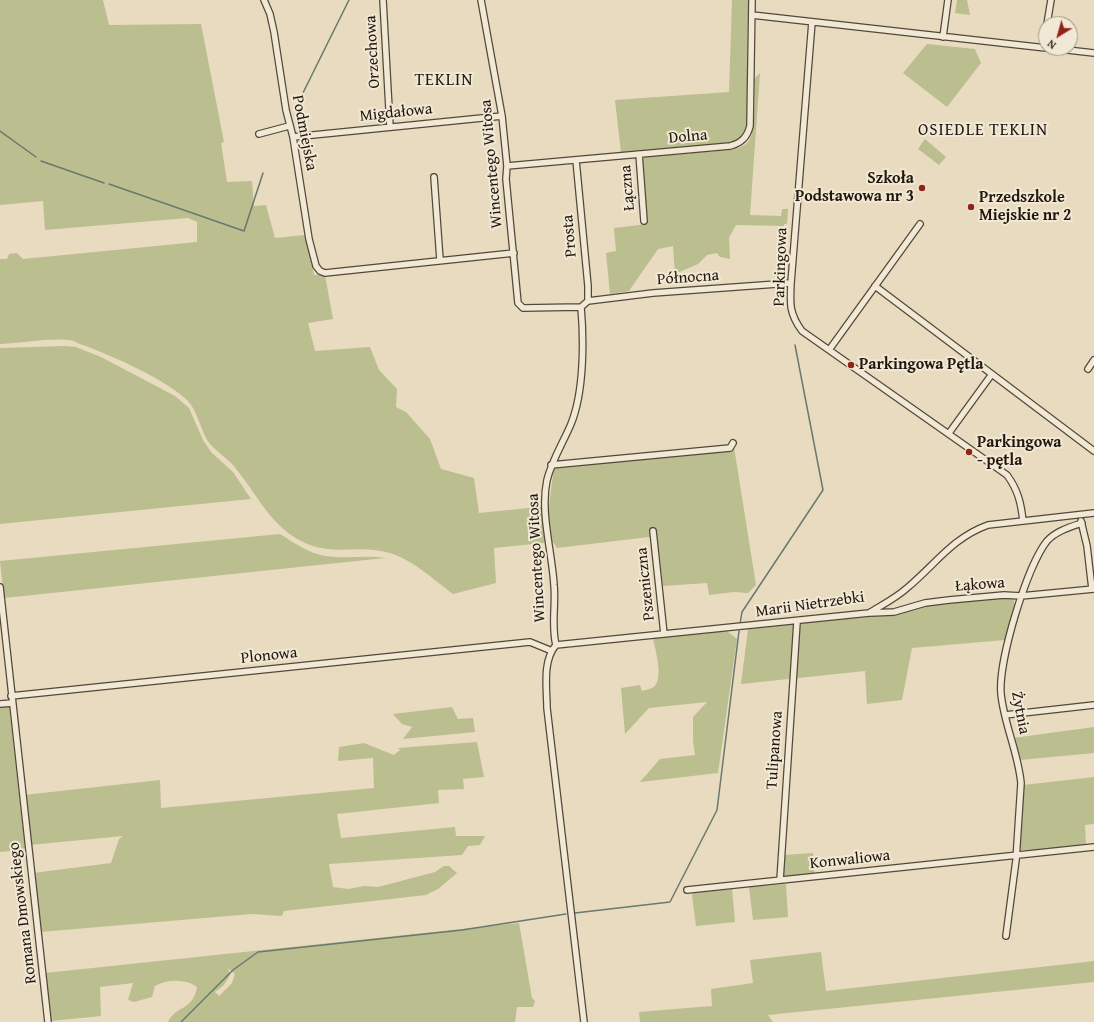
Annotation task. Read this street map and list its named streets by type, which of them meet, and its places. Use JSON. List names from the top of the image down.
{
  "streets": {
    "street": [
      "Orzechowa",
      "Migdałowa",
      "Podmiejska",
      "Dolna",
      "Wincentego Witosa",
      "Łączna",
      "Prosta",
      "Parkingowa",
      "Północna",
      "Pszeniczna",
      "Łąkowa",
      "Marii Nietrzebki",
      "Plonowa",
      "Żytnia",
      "Tulipanowa",
      "Konwaliowa",
      "Romana Dmowskiego"
    ]
  },
  "crossings": [
    ["Orzechowa", "Migdałowa"],
    ["Migdałowa", "Podmiejska"],
    ["Migdałowa", "Wincentego Witosa"],
    ["Dolna", "Wincentego Witosa"],
    ["Dolna", "Łączna"],
    ["Dolna", "Prosta"],
    ["Wincentego Witosa", "Marii Nietrzebki"],
    ["Prosta", "Północna"],
    ["Parkingowa", "Północna"],
    ["Parkingowa", "Marii Nietrzebki"],
    ["Pszeniczna", "Marii Nietrzebki"],
    ["Łąkowa", "Marii Nietrzebki"],
    ["Łąkowa", "Żytnia"],
    ["Marii Nietrzebki", "Tulipanowa"],
    ["Plonowa", "Romana Dmowskiego"],
    ["Żytnia", "Konwaliowa"],
    ["Tulipanowa", "Konwaliowa"]
  ],
  "districts": ["TEKLIN", "OSIEDLE TEKLIN"],
  "places": [
    "Szkoła Podstawowa nr 3",
    "Przedszkole Miejskie nr 2",
    "Parkingowa Pętla",
    "Parkingowa - pętla"
  ],
  "north": "bottom left"
}
